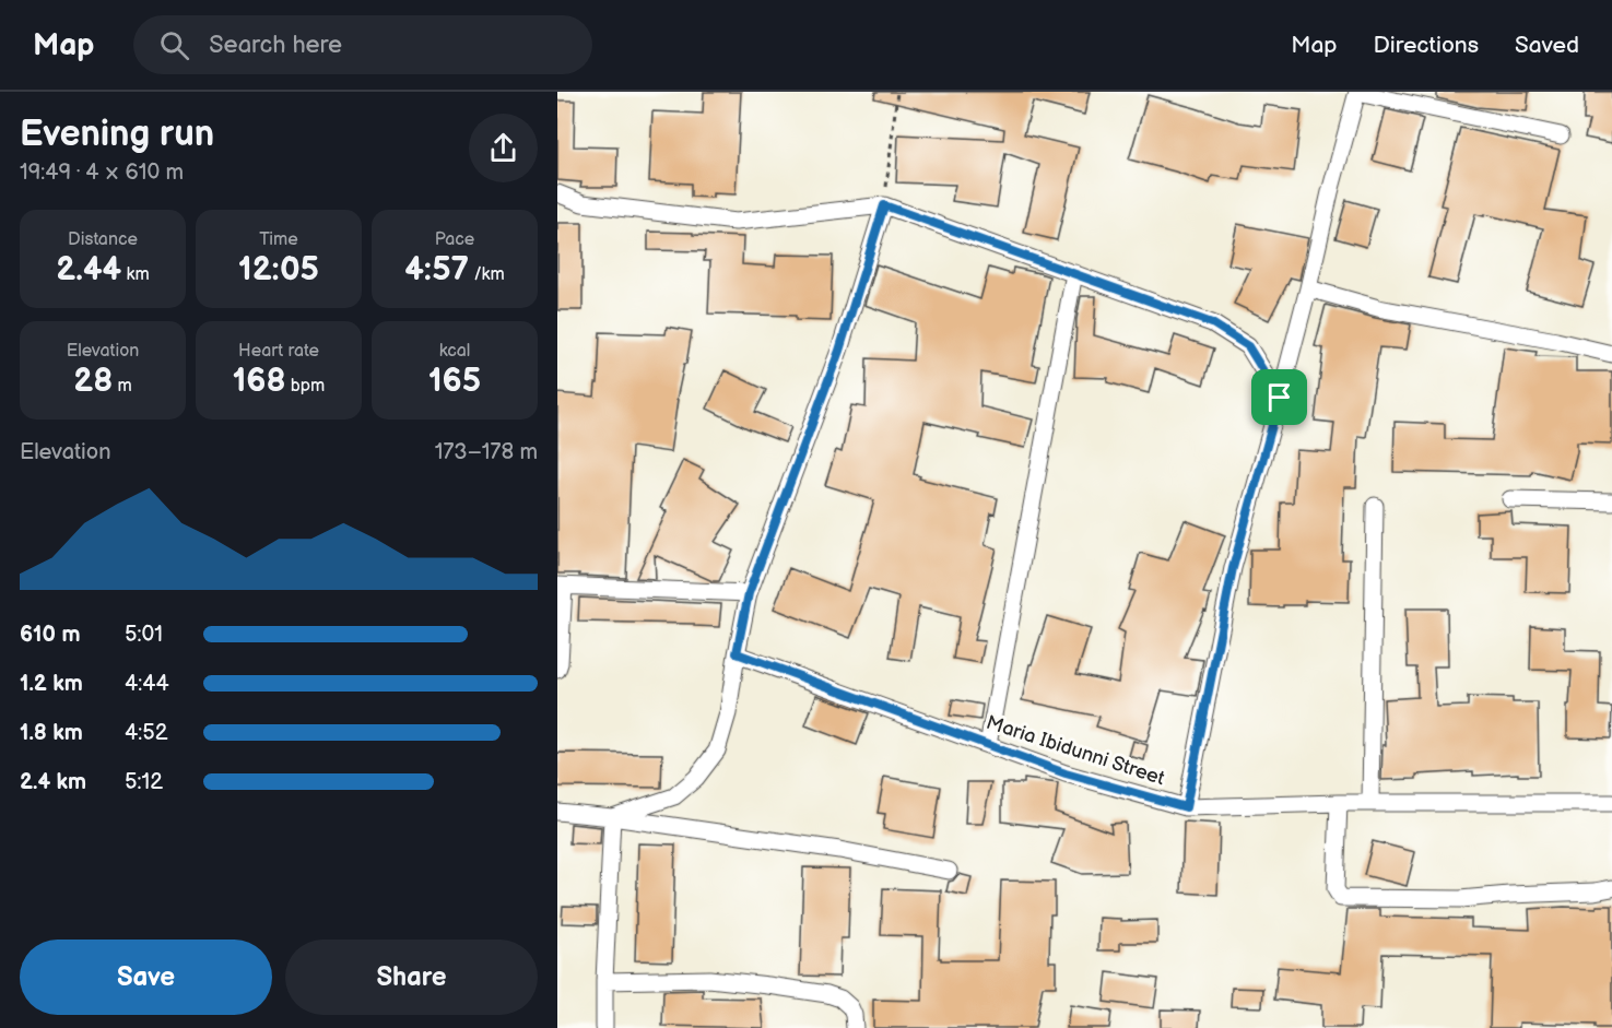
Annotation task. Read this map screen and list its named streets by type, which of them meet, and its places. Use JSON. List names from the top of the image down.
{
  "streets": {
    "street": ["Maria Ibidunni Street"]
  },
  "page": {
    "header": "Map",
    "search": "Search here",
    "nav": ["Map", "Directions", "Saved"],
    "heading": ["Evening run", "19:49 · 4 × 610 m"],
    "stats": [
      ["Distance", "2.44 km"],
      ["Time", "12:05"],
      ["Pace", "4:57 /km"],
      ["Elevation", "28 m"],
      ["Heart rate", "168 bpm"],
      ["kcal", "165"]
    ],
    "chart": ["Elevation", "173–178 m"],
    "list": [
      {
        "name": "610 m",
        "note": "5:01"
      },
      {
        "name": "1.2 km",
        "note": "4:44"
      },
      {
        "name": "1.8 km",
        "note": "4:52"
      },
      {
        "name": "2.4 km",
        "note": "5:12"
      }
    ],
    "buttons": ["Save", "Share"]
  }
}
